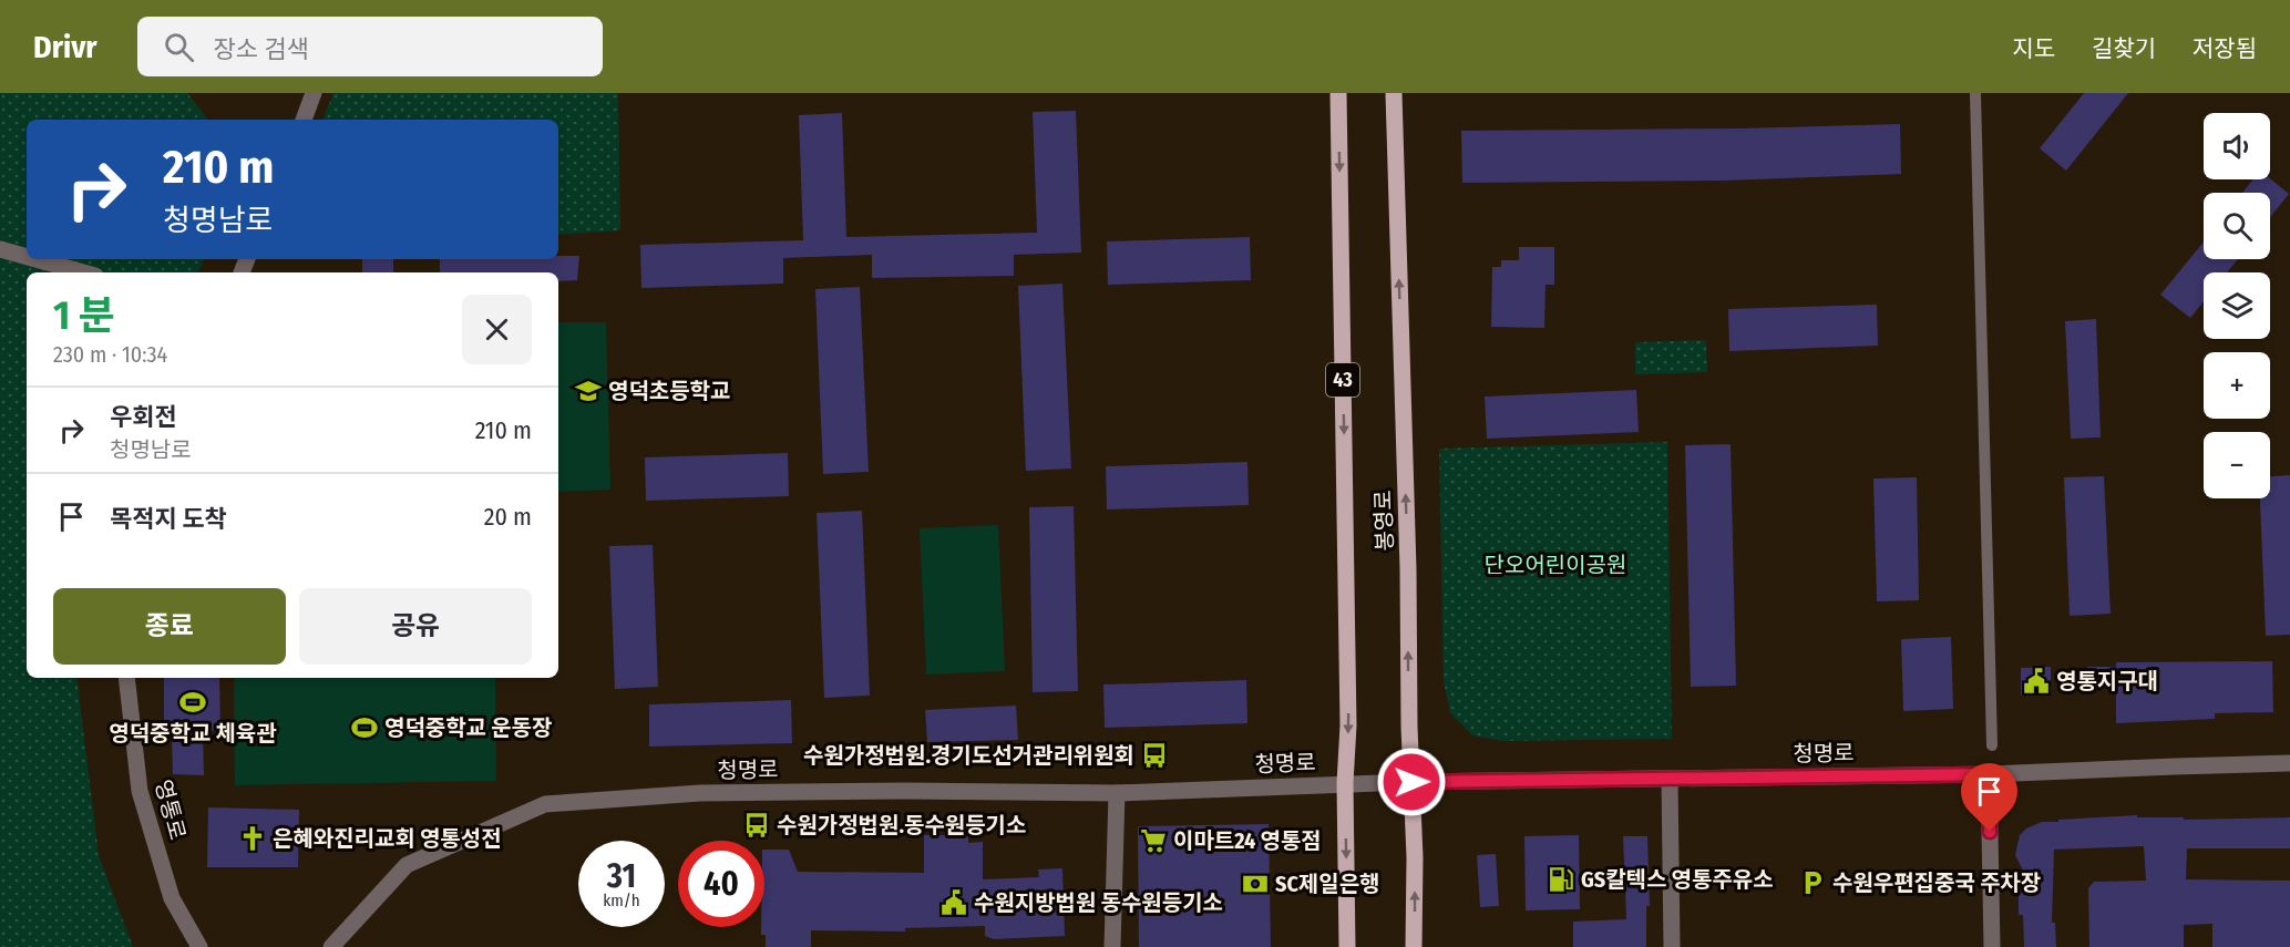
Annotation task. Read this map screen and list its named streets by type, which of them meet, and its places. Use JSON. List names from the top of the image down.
{
  "streets": {
    "main road": ["43", "봉영로"],
    "street": ["청명로", "영통로"]
  },
  "crossings": [
    ["봉영로", "청명로"]
  ],
  "parks": ["단오어린이공원"],
  "places": {
    "school or university": ["영덕초등학교"],
    "public building": ["영통지구대", "수원지방법원 동수원등기소"],
    "sports": ["영덕중학교 체육관", "영덕중학교 운동장"],
    "bus stop": ["수원가정법원.경기도선거관리위원회", "수원가정법원.동수원등기소"],
    "church": ["은혜와진리교회 영통성전"],
    "supermarket": ["이마트24 영통점"],
    "fuel station": ["GS칼텍스 영통주유소"],
    "parking": ["수원우편집중국 주차장"],
    "bank": ["SC제일은행"]
  },
  "page": {
    "header": "Drivr",
    "search": "장소 검색",
    "nav": ["지도", "길찾기", "저장됨"],
    "map_buttons": ["+", "−"],
    "turn": ["210 m", "청명남로"],
    "heading": ["1 분", "230 m · 10:34"],
    "list": [
      {
        "name": "우회전",
        "note": "청명남로",
        "value": "210 m"
      },
      {
        "name": "목적지 도착",
        "value": "20 m"
      }
    ],
    "buttons": ["종료", "공유"],
    "speed": "31 km/h",
    "limit": "40"
  }
}
